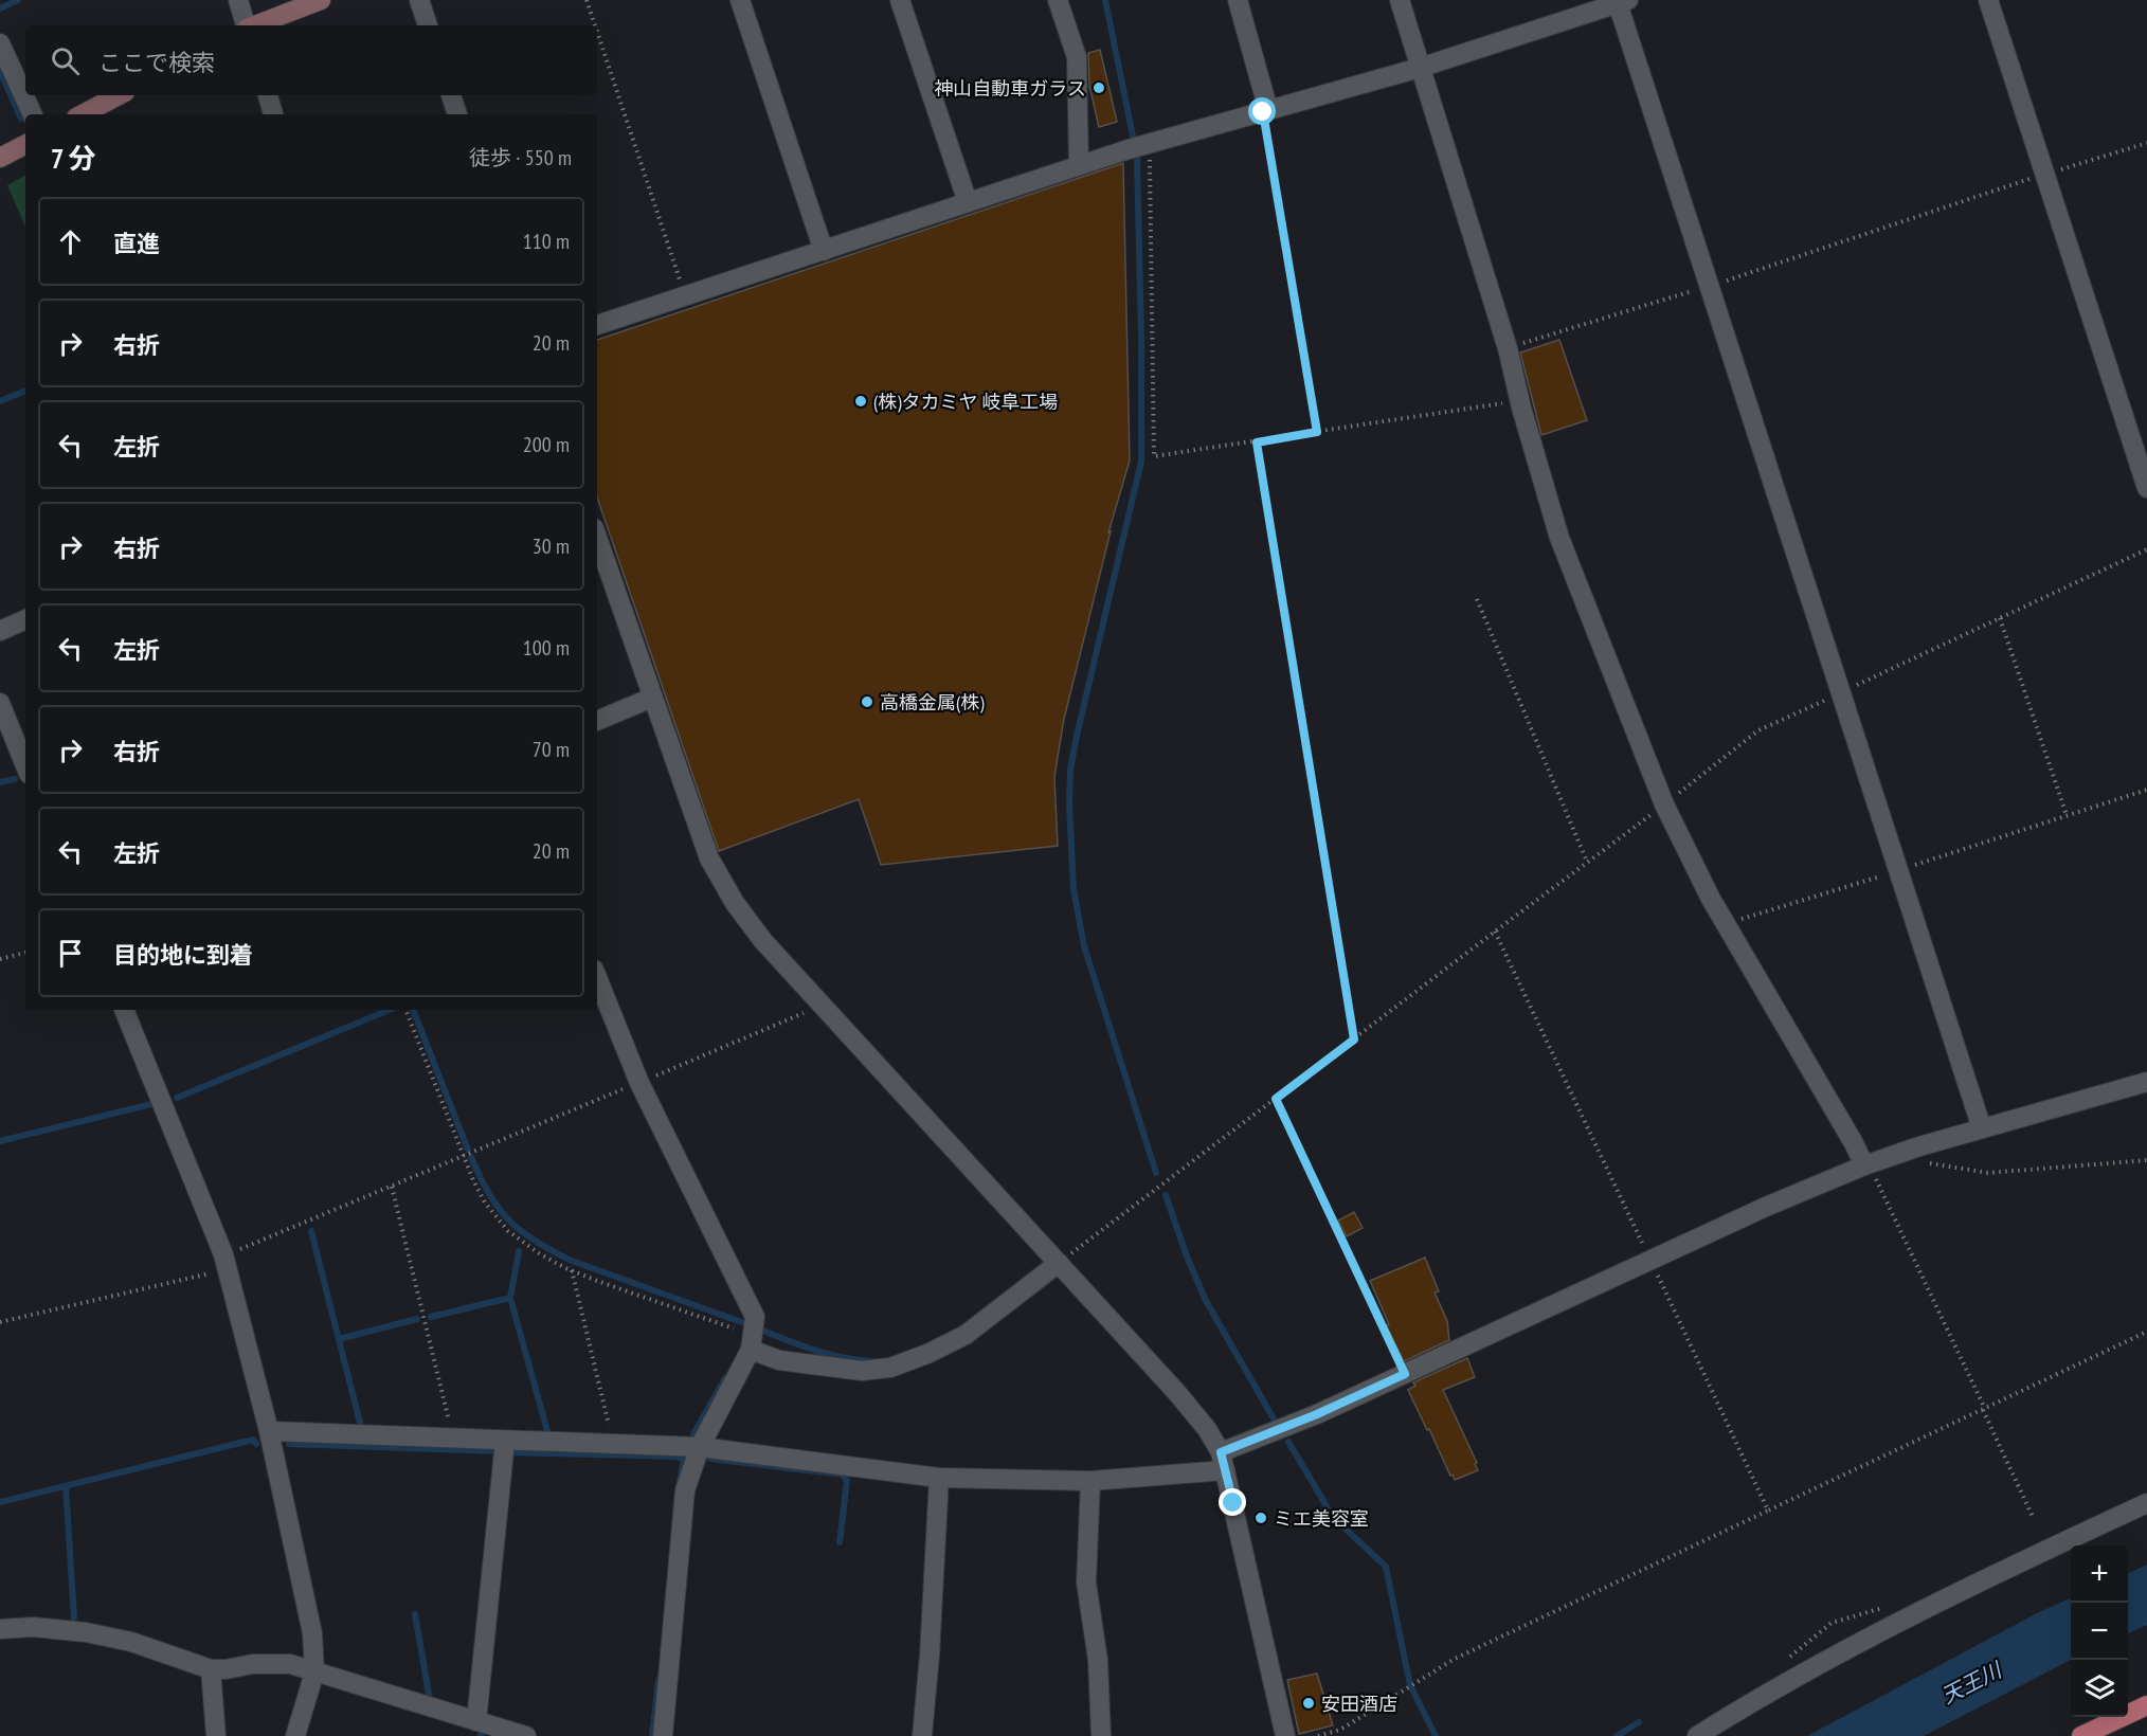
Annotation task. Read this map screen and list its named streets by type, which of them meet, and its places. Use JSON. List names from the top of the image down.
{
  "water": ["天王川"],
  "places": [
    "神山自動車ガラス",
    "(株)タカミヤ 岐阜工場",
    "高橋金属(株)",
    "ミエ美容室",
    "安田酒店"
  ],
  "page": {
    "search": "ここで検索",
    "heading": ["7 分", "徒歩 · 550 m"],
    "list": [
      ["直進", "110 m"],
      ["右折", "20 m"],
      ["左折", "200 m"],
      ["右折", "30 m"],
      ["左折", "100 m"],
      ["右折", "70 m"],
      ["左折", "20 m"],
      "目的地に到着"
    ],
    "map_buttons": ["+", "−"]
  }
}
